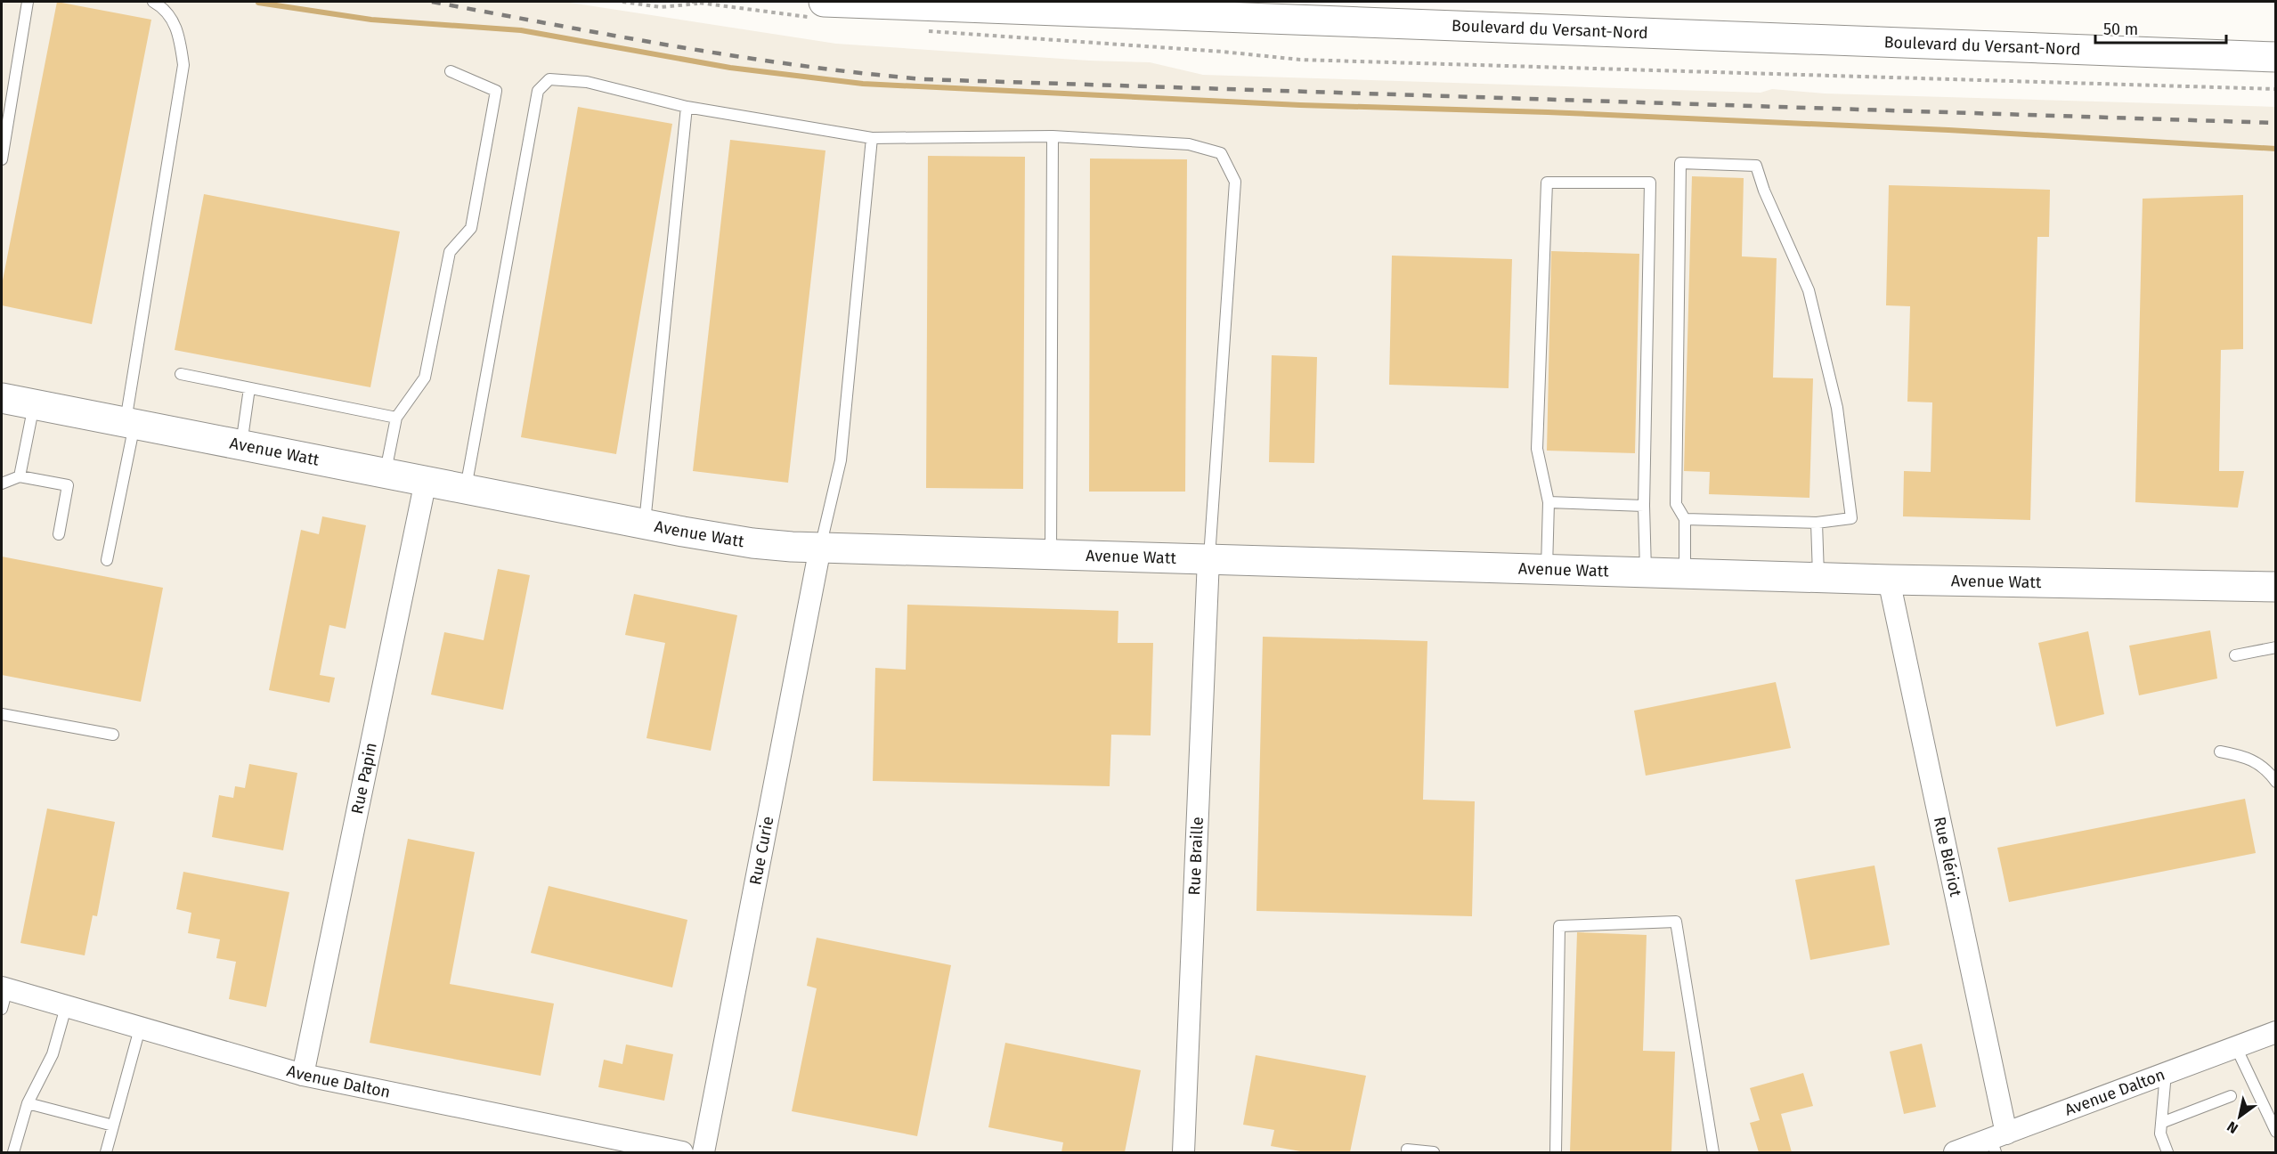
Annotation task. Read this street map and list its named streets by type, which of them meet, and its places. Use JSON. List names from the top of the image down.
{
  "streets": {
    "street": [
      "Boulevard du Versant-Nord",
      "Avenue Watt",
      "Rue Papin",
      "Rue Curie",
      "Rue Braille",
      "Rue Blériot",
      "Avenue Dalton"
    ]
  },
  "crossings": [
    ["Avenue Watt", "Rue Papin"],
    ["Avenue Watt", "Rue Curie"],
    ["Avenue Watt", "Rue Braille"],
    ["Avenue Watt", "Rue Blériot"],
    ["Rue Papin", "Avenue Dalton"],
    ["Rue Blériot", "Avenue Dalton"]
  ],
  "scale_bar": "50 m",
  "north": "bottom left"
}
